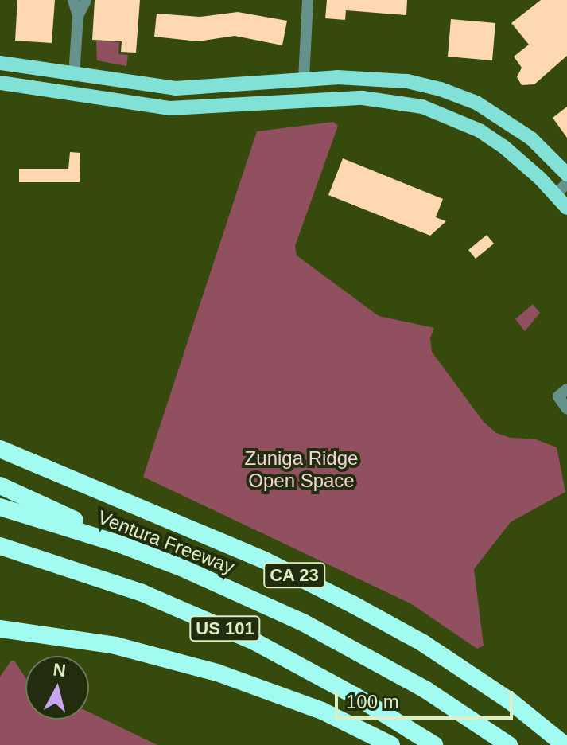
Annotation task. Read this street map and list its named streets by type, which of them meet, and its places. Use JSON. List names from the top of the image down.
{
  "streets": {
    "highway": ["Ventura Freeway", "CA 23", "US 101"]
  },
  "parks": ["Zuniga Ridge Open Space"],
  "scale_bar": "100 m",
  "north": "top"
}
